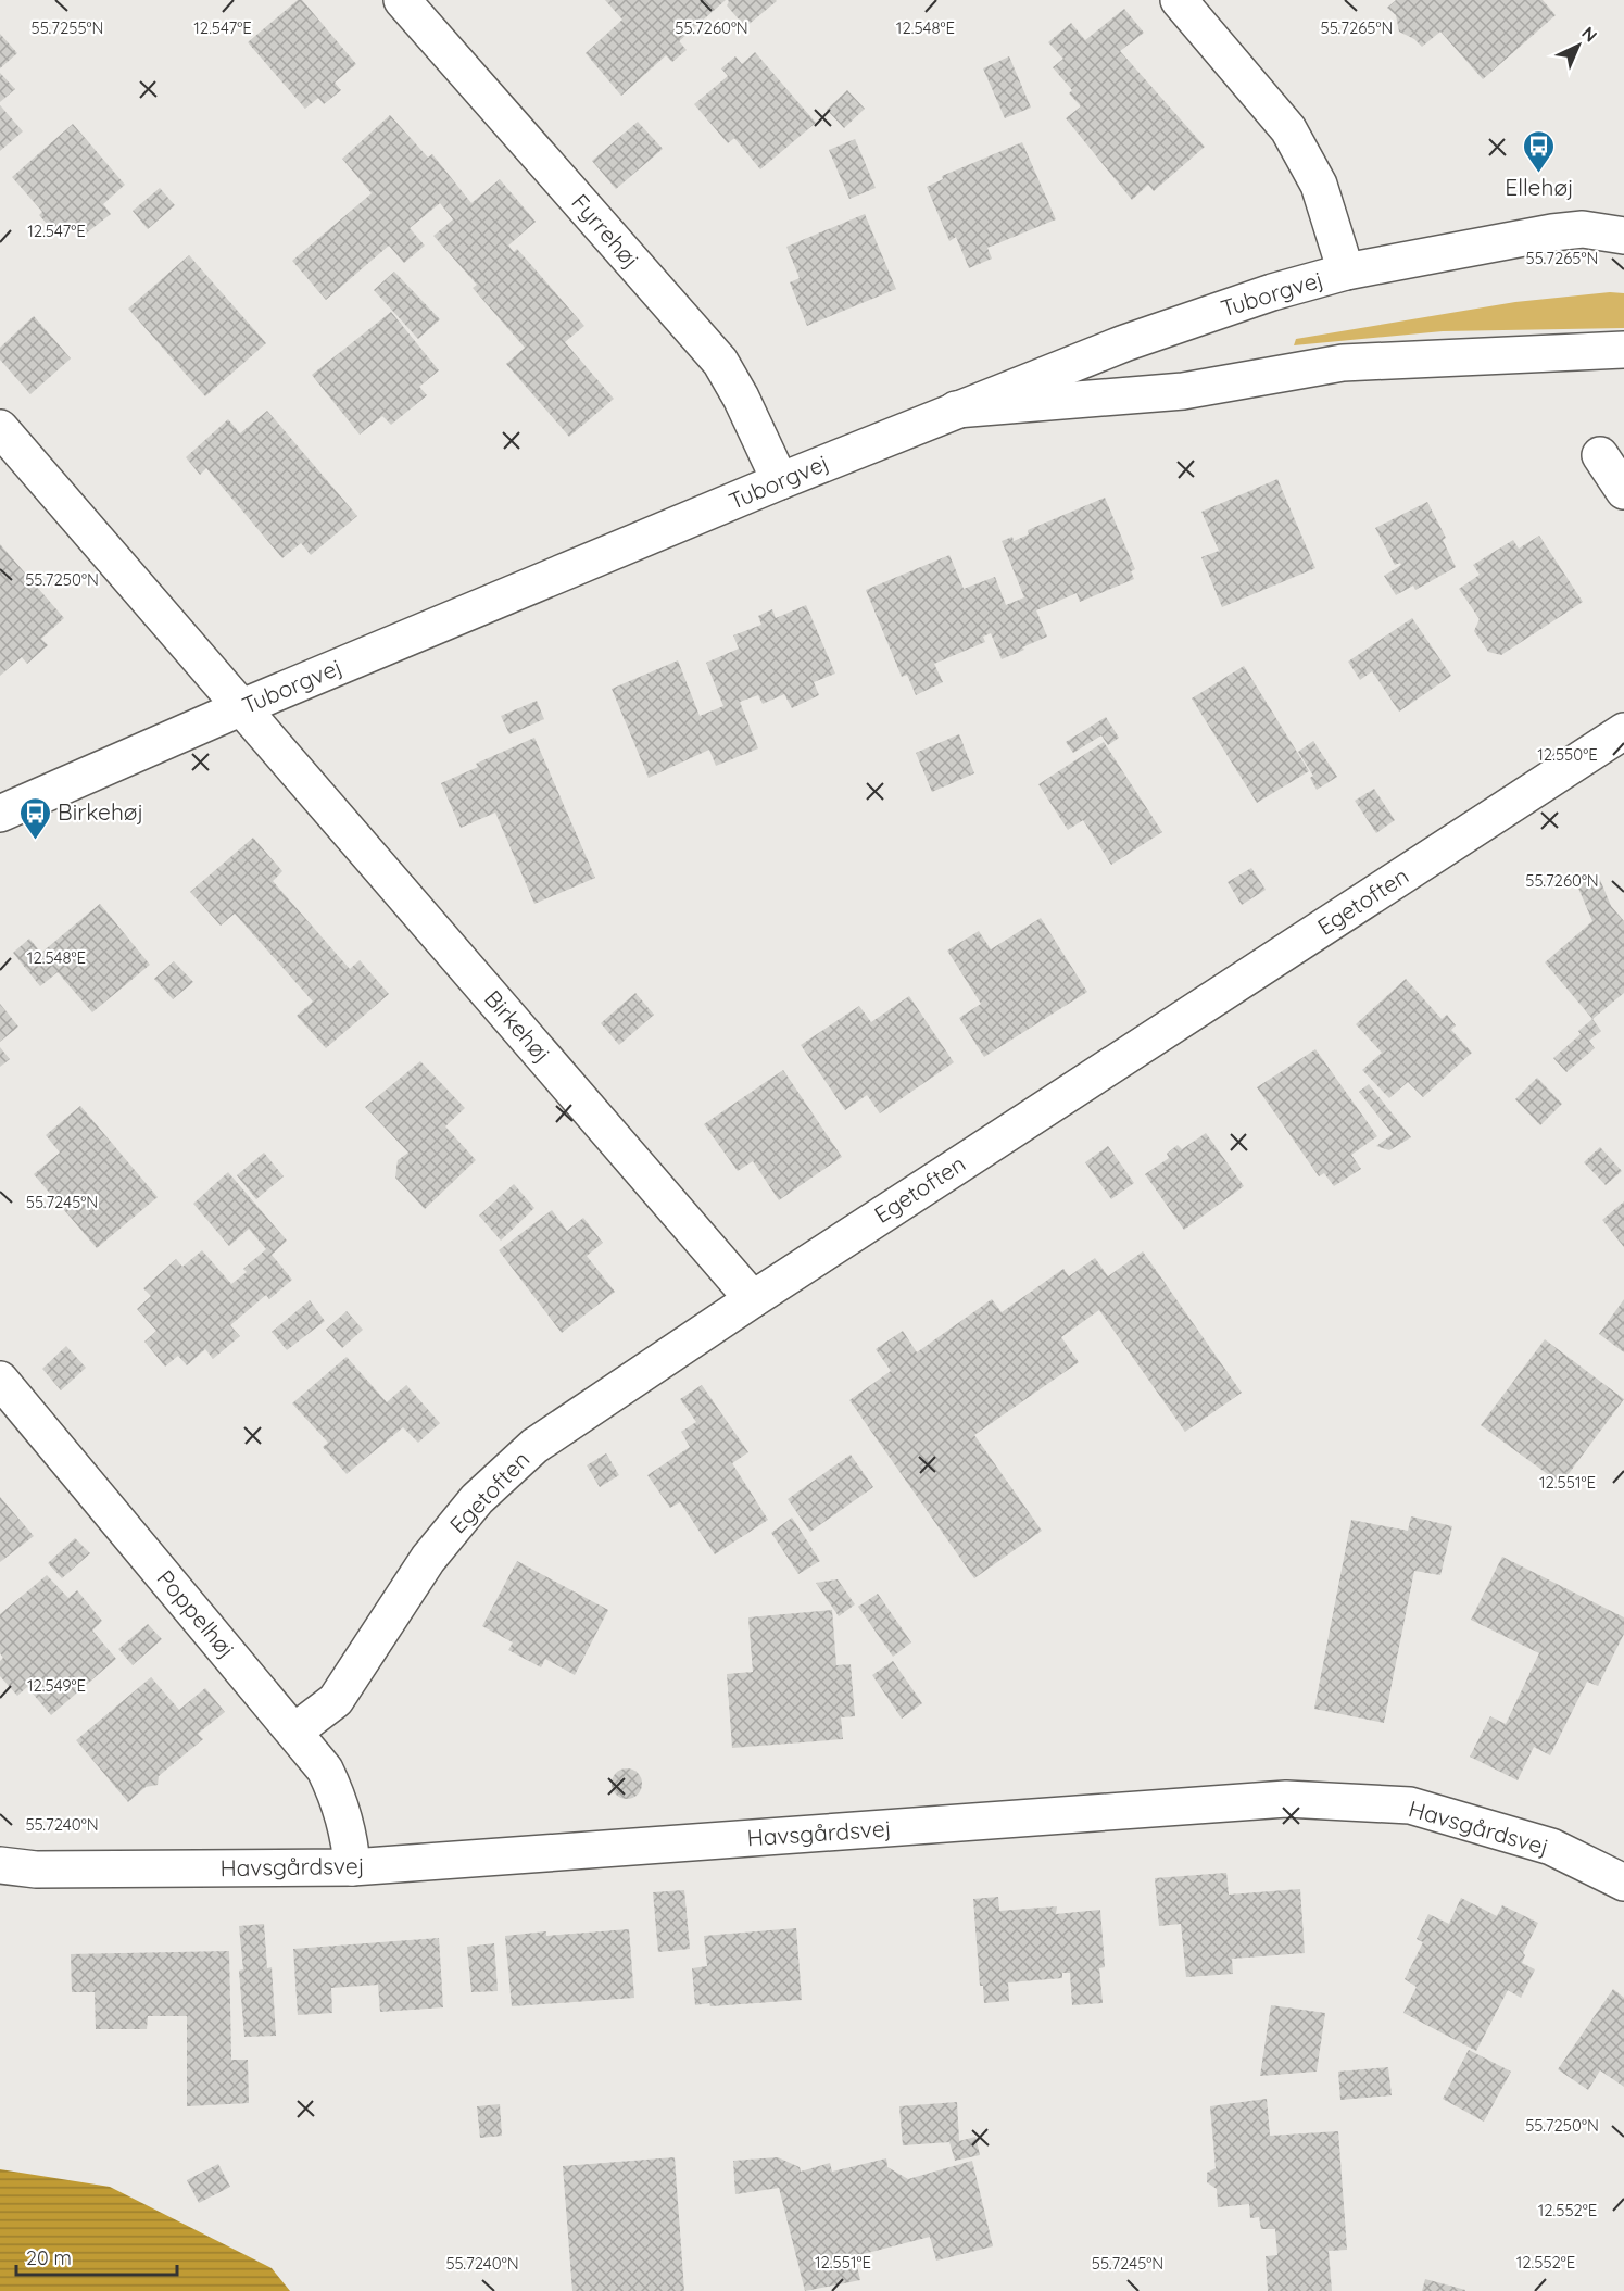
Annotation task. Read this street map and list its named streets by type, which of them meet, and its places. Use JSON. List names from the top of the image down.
{
  "streets": {
    "main road": [
      "Fyrrehøj",
      "Tuborgvej",
      "Egetoften",
      "Birkehøj",
      "Poppelhøj",
      "Havsgårdsvej"
    ]
  },
  "crossings": [
    ["Fyrrehøj", "Tuborgvej"],
    ["Tuborgvej", "Birkehøj"],
    ["Egetoften", "Birkehøj"],
    ["Egetoften", "Poppelhøj"],
    ["Poppelhøj", "Havsgårdsvej"]
  ],
  "places": {
    "bus stop": ["Ellehøj", "Birkehøj"]
  },
  "scale_bar": "20 m",
  "north": "top right",
  "coordinates": [
    "55.7255°N",
    "55.7260°N",
    "55.7265°N",
    "12.547°E",
    "12.548°E",
    "55.7250°N",
    "12.550°E",
    "55.7245°N",
    "12.551°E",
    "12.549°E",
    "55.7240°N",
    "12.552°E"
  ]
}
